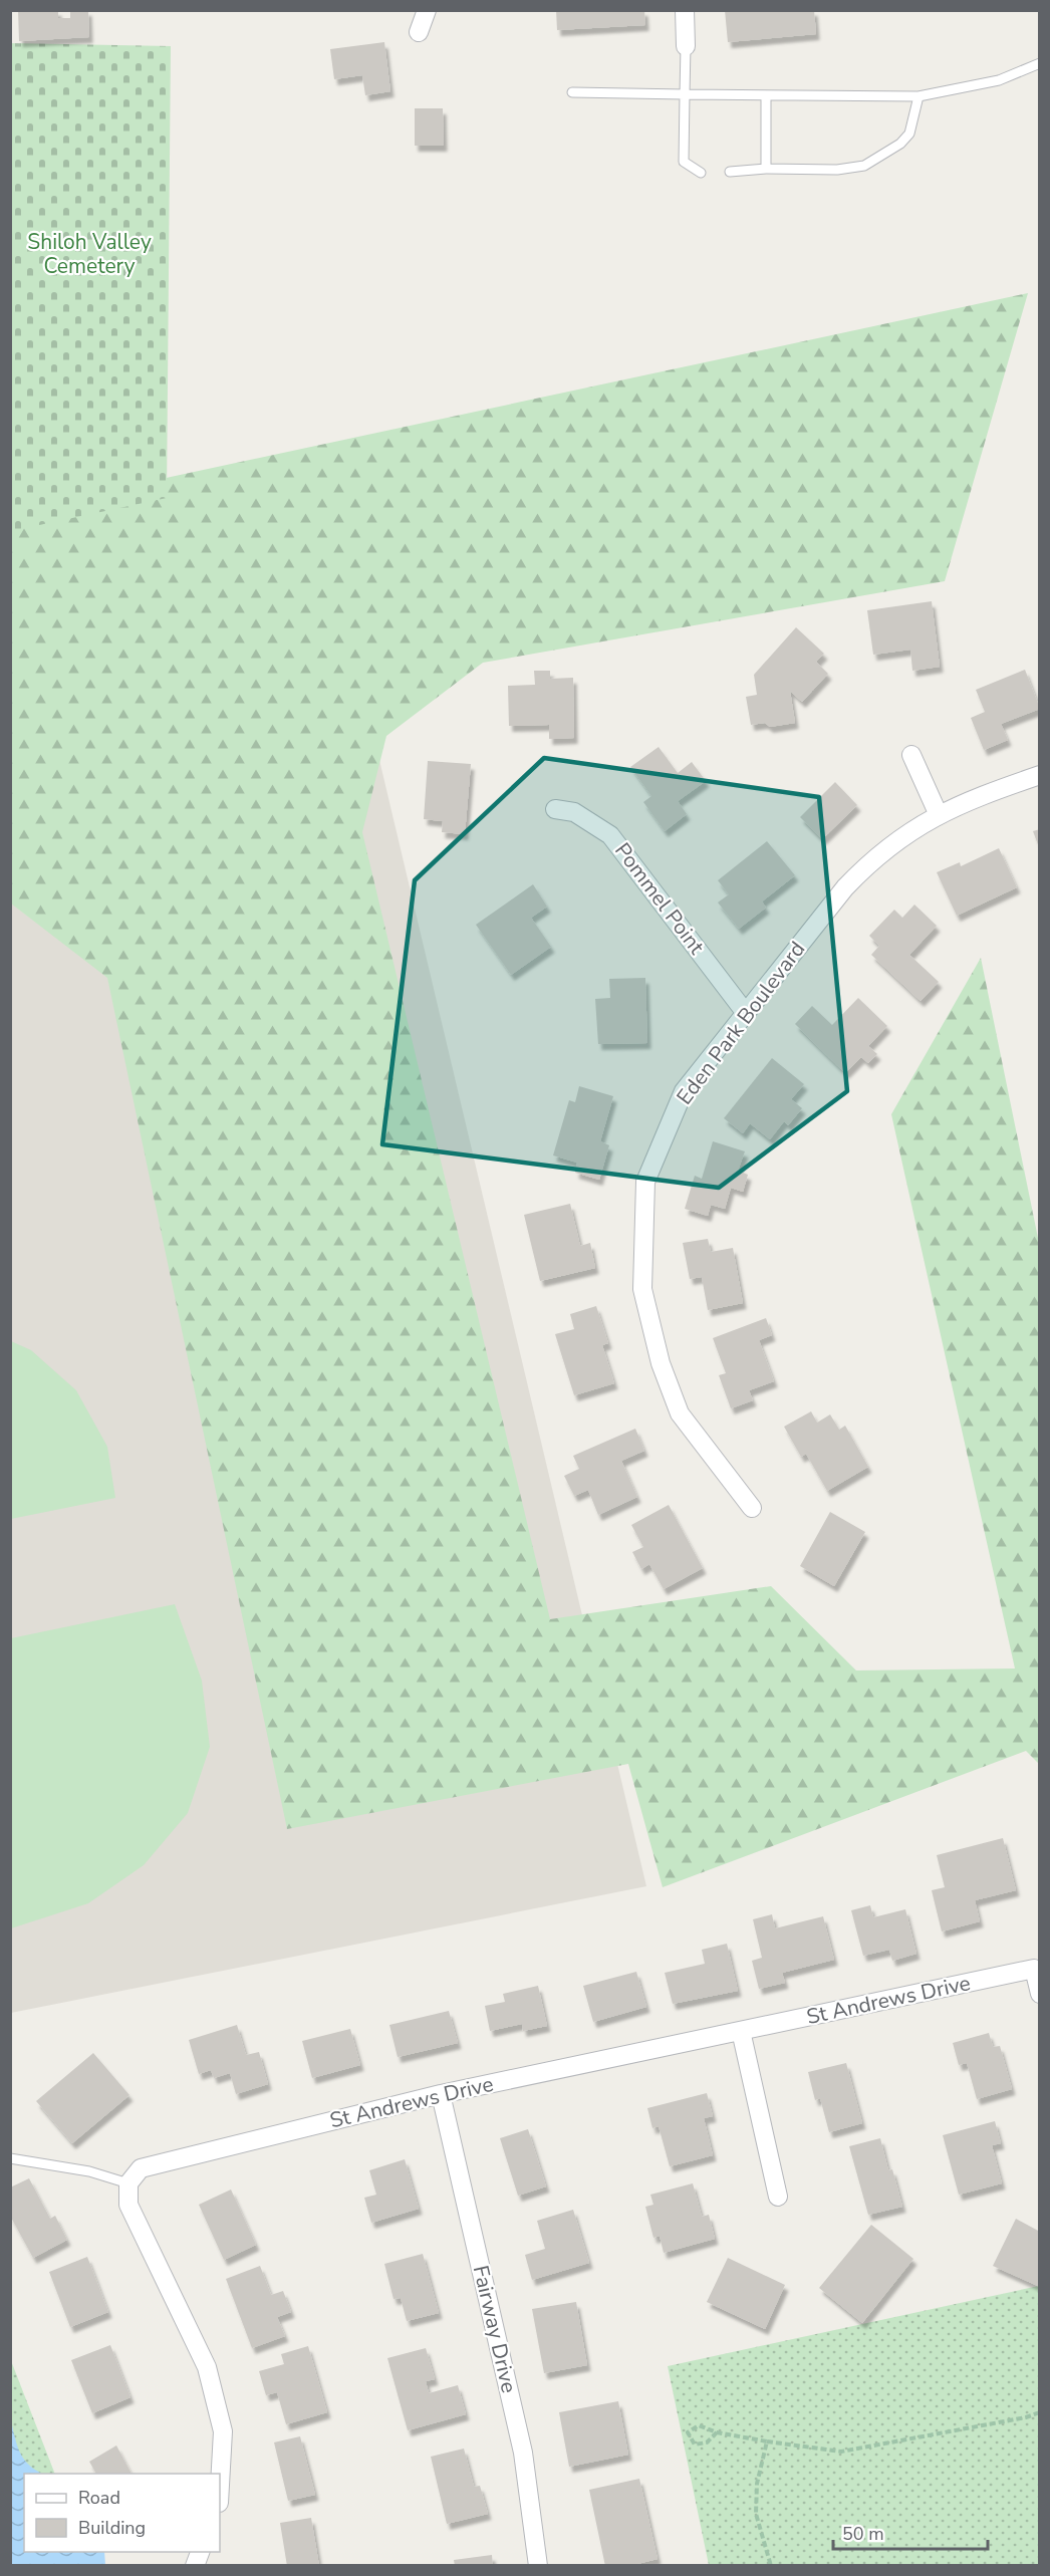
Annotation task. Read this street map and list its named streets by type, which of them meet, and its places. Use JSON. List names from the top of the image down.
{
  "streets": {
    "street": [
      "Pommel Point",
      "Eden Park Boulevard",
      "St Andrews Drive",
      "Fairway Drive"
    ]
  },
  "crossings": [
    ["Pommel Point", "Eden Park Boulevard"],
    ["St Andrews Drive", "Fairway Drive"]
  ],
  "parks": ["Shiloh Valley Cemetery"],
  "legend": ["Road", "Building"],
  "scale_bar": "50 m"
}
